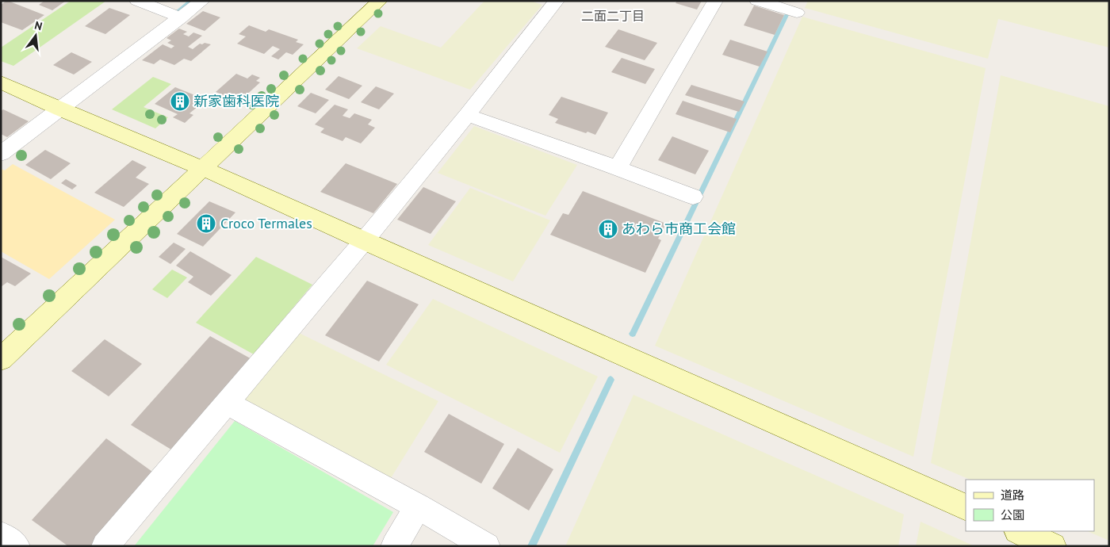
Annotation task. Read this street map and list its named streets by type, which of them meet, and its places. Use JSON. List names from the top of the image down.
{
  "districts": ["二面二丁目"],
  "places": {
    "building": ["新家歯科医院", "Croco Termales", "あわら市商工会館"]
  },
  "legend": ["道路", "公園"],
  "north": "top"
}
